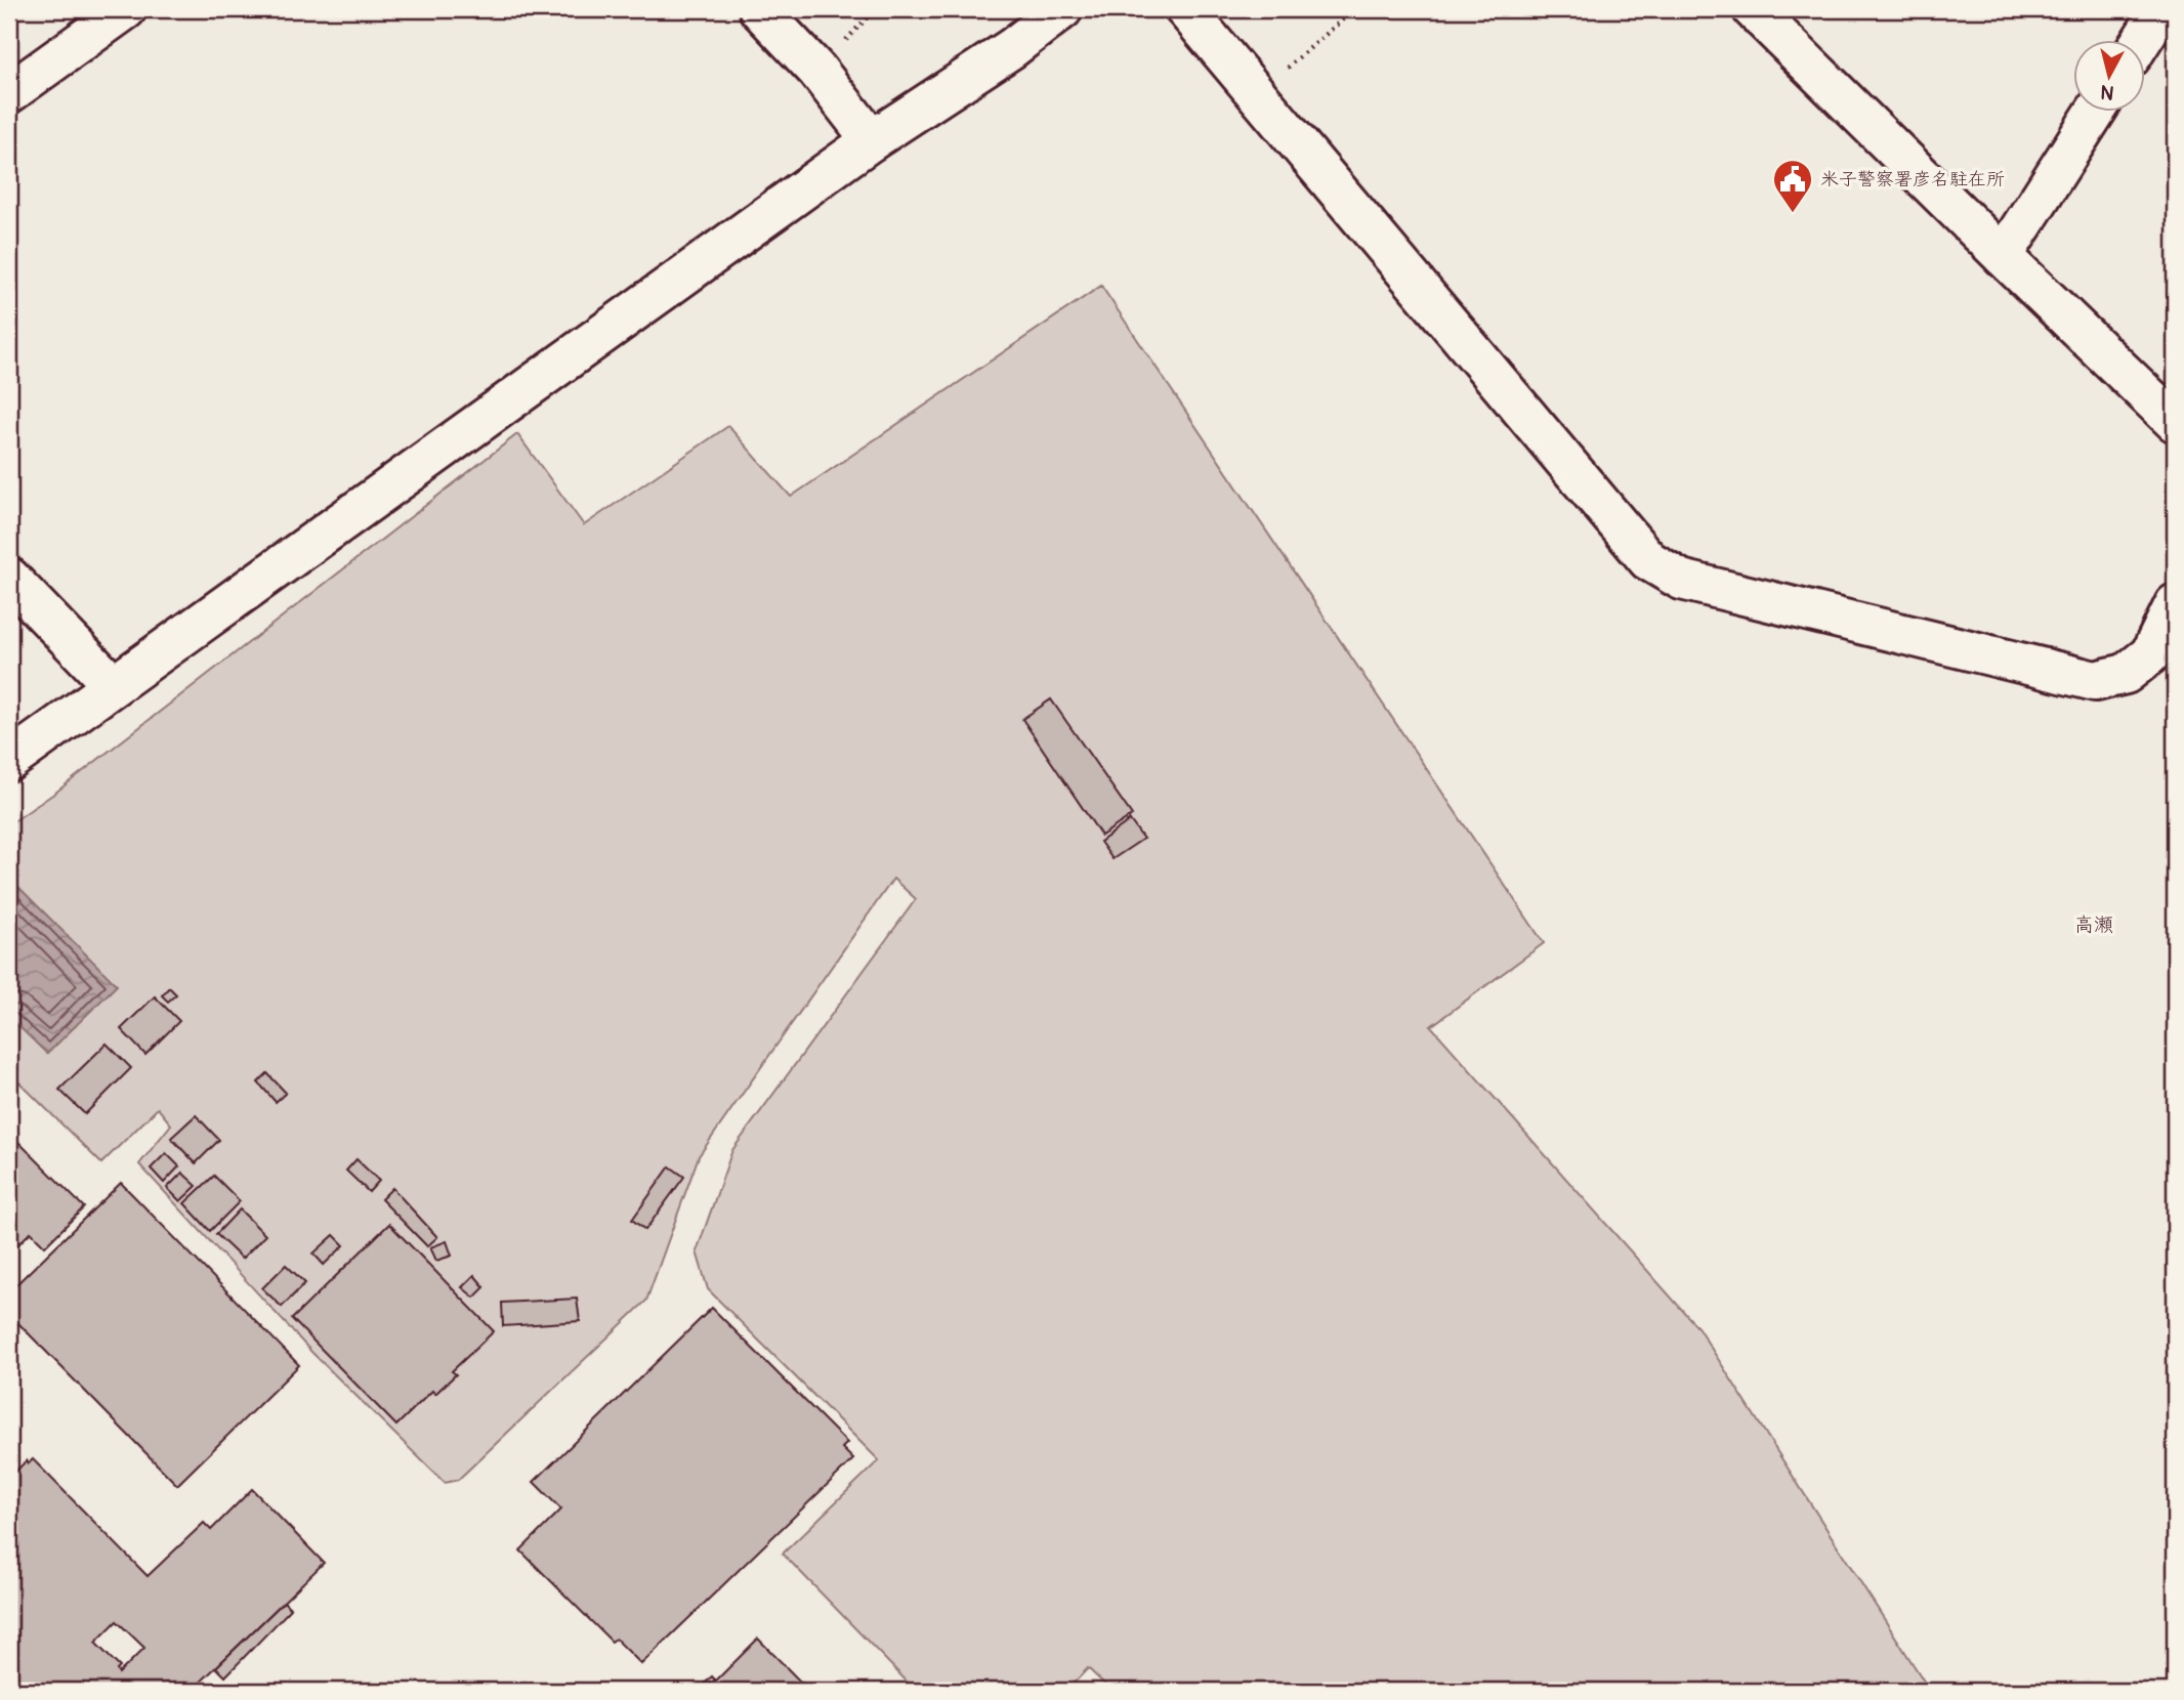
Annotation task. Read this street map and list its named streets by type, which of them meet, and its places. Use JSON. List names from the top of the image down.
{
  "districts": ["高瀬"],
  "places": {
    "public building": ["米子警察署彦名駐在所"]
  },
  "north": "bottom"
}
